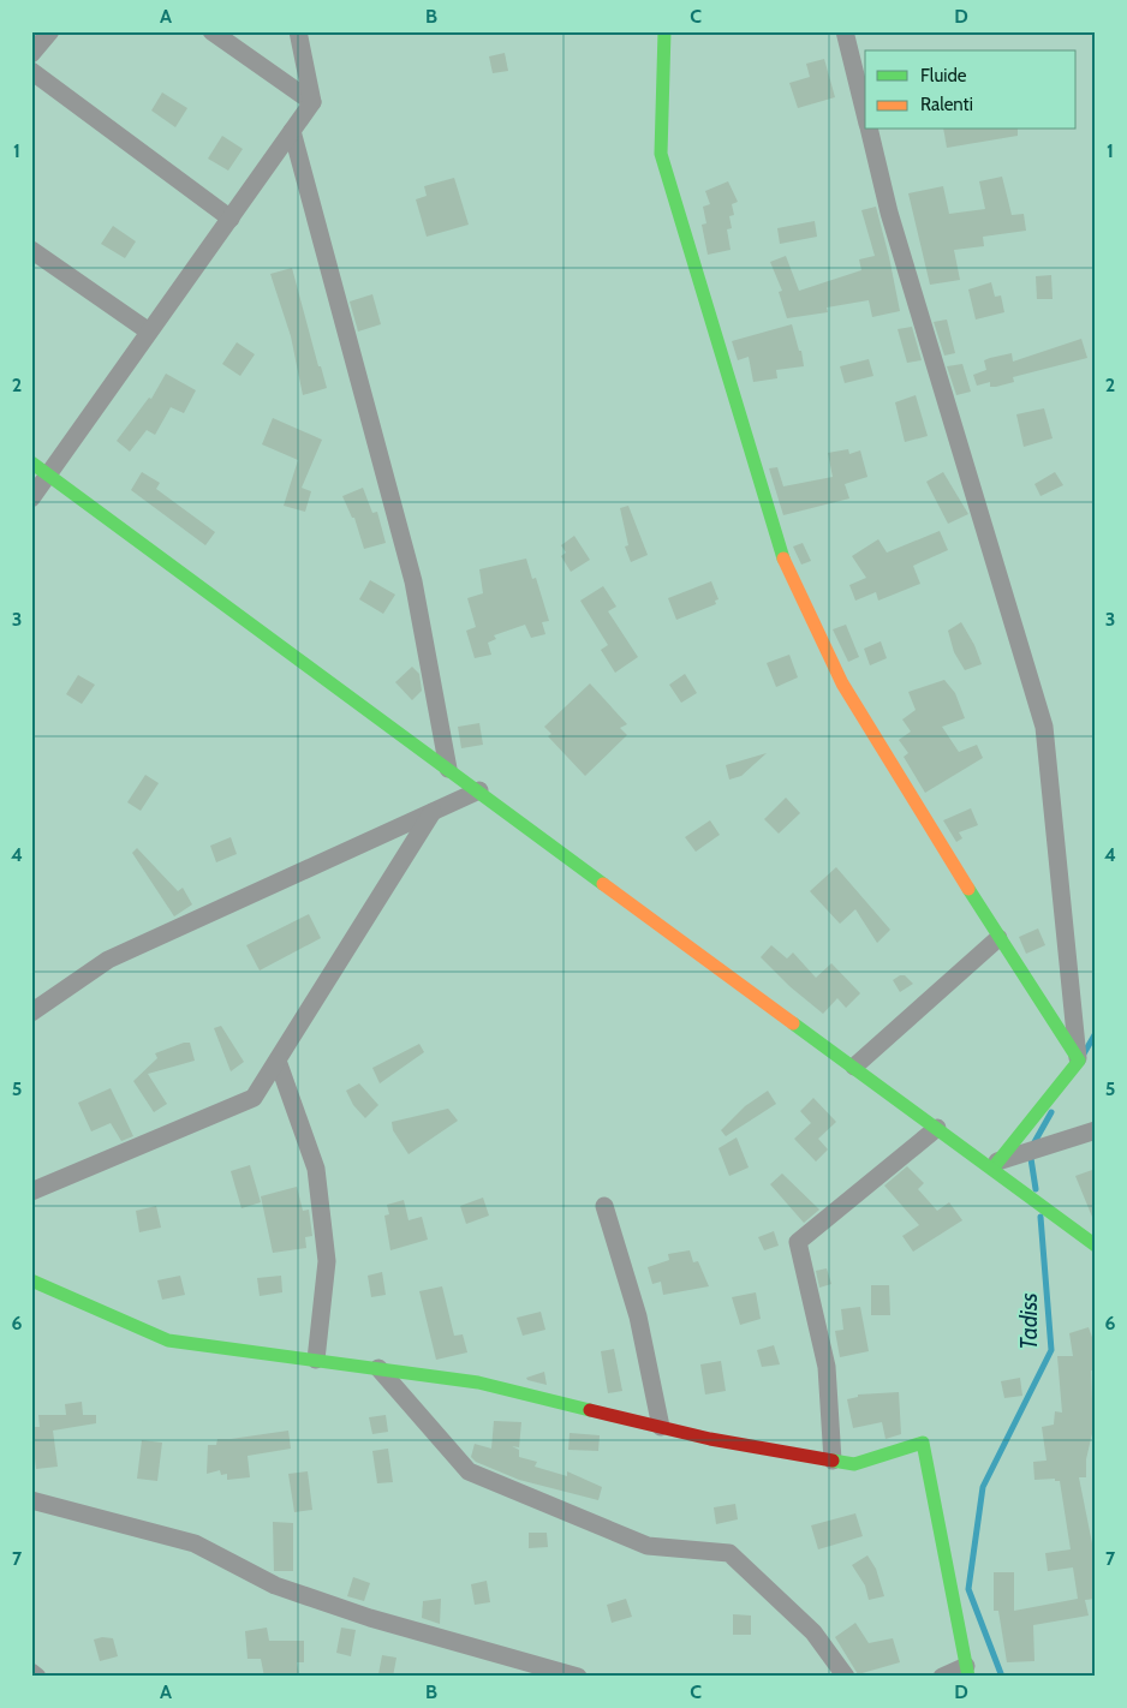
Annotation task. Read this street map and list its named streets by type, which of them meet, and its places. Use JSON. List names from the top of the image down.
{
  "water": ["Tadiss"],
  "legend": ["Fluide", "Ralenti"],
  "grid": {
    "columns": [
      "A",
      "B",
      "C",
      "D"
    ],
    "rows": [
      "1",
      "2",
      "3",
      "4",
      "5",
      "6",
      "7"
    ]
  }
}
